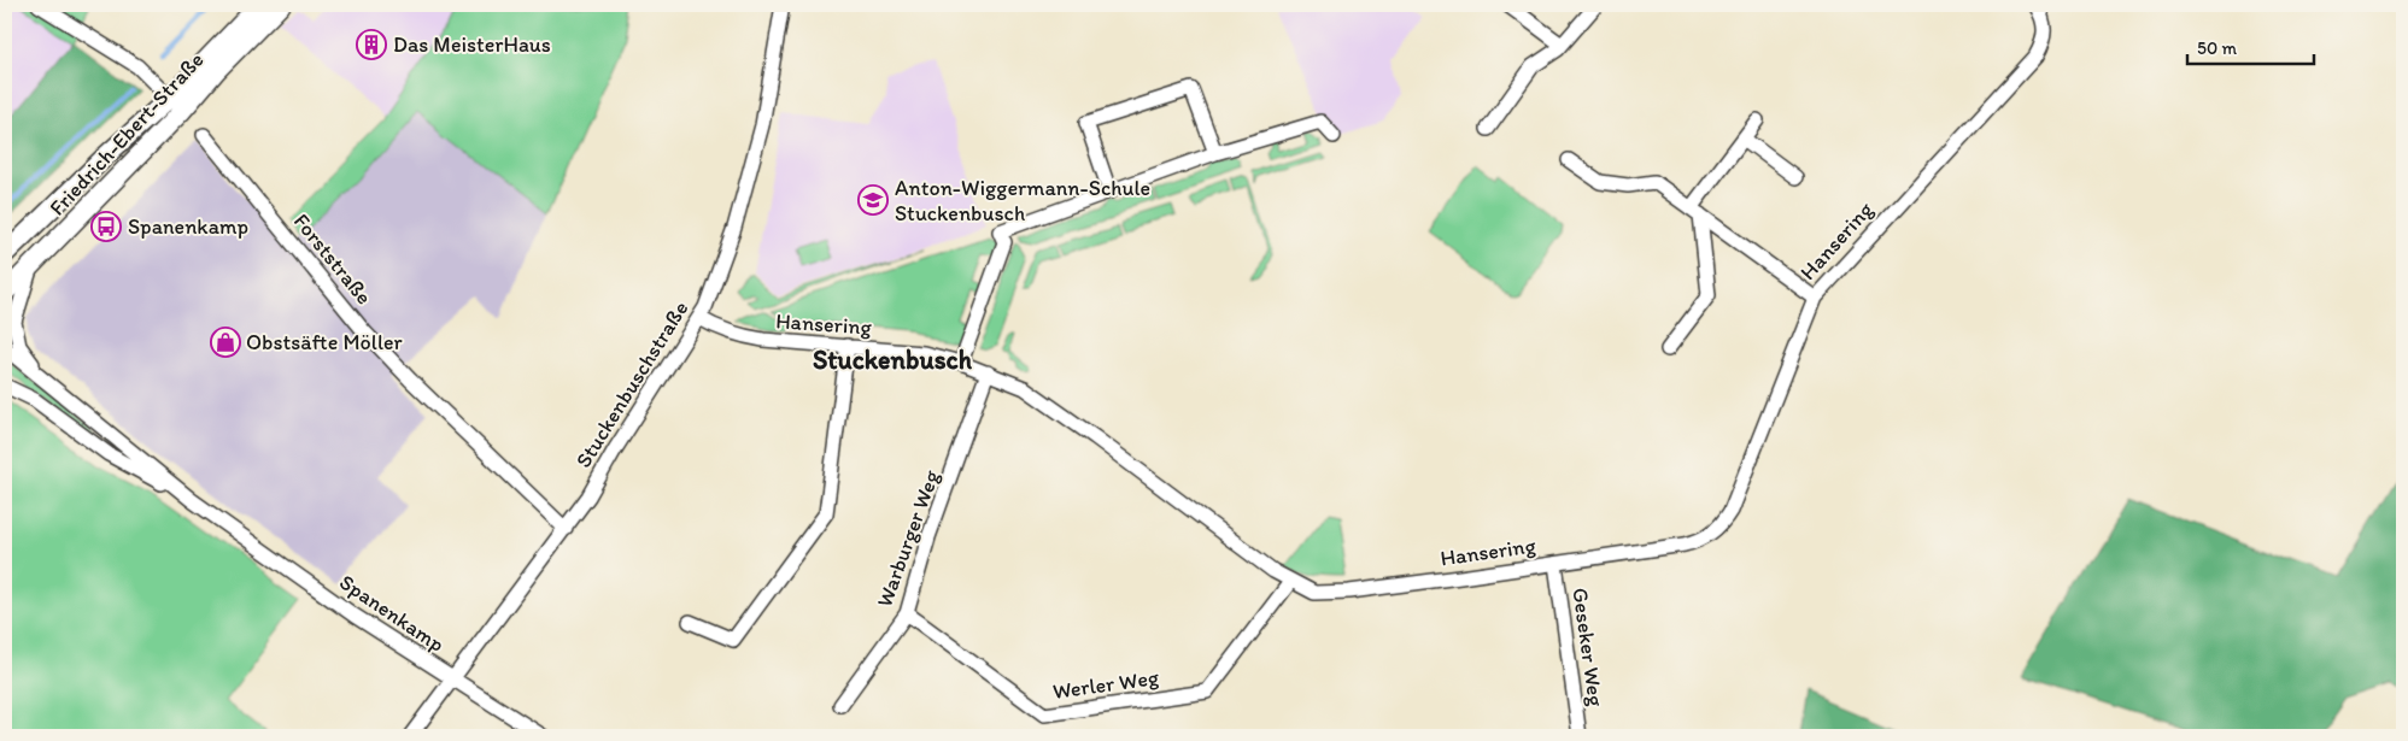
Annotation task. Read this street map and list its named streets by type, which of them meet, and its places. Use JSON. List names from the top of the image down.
{
  "streets": {
    "main road": ["Friedrich-Ebert-Straße"],
    "street": [
      "Hansering",
      "Forststraße",
      "Stuckenbuschstraße",
      "Warburger Weg",
      "Spanenkamp",
      "Geseker Weg",
      "Werler Weg"
    ]
  },
  "crossings": [
    ["Friedrich-Ebert-Straße", "Spanenkamp"],
    ["Hansering", "Stuckenbuschstraße"],
    ["Hansering", "Warburger Weg"],
    ["Hansering", "Geseker Weg"],
    ["Hansering", "Werler Weg"],
    ["Forststraße", "Stuckenbuschstraße"],
    ["Stuckenbuschstraße", "Spanenkamp"],
    ["Warburger Weg", "Werler Weg"]
  ],
  "districts": ["Stuckenbusch"],
  "places": {
    "building": ["Das MeisterHaus"],
    "school or university": ["Anton-Wiggermann-Schule Stuckenbusch"],
    "bus stop": ["Spanenkamp"],
    "shop": ["Obstsäfte Möller"]
  },
  "scale_bar": "50 m"
}
